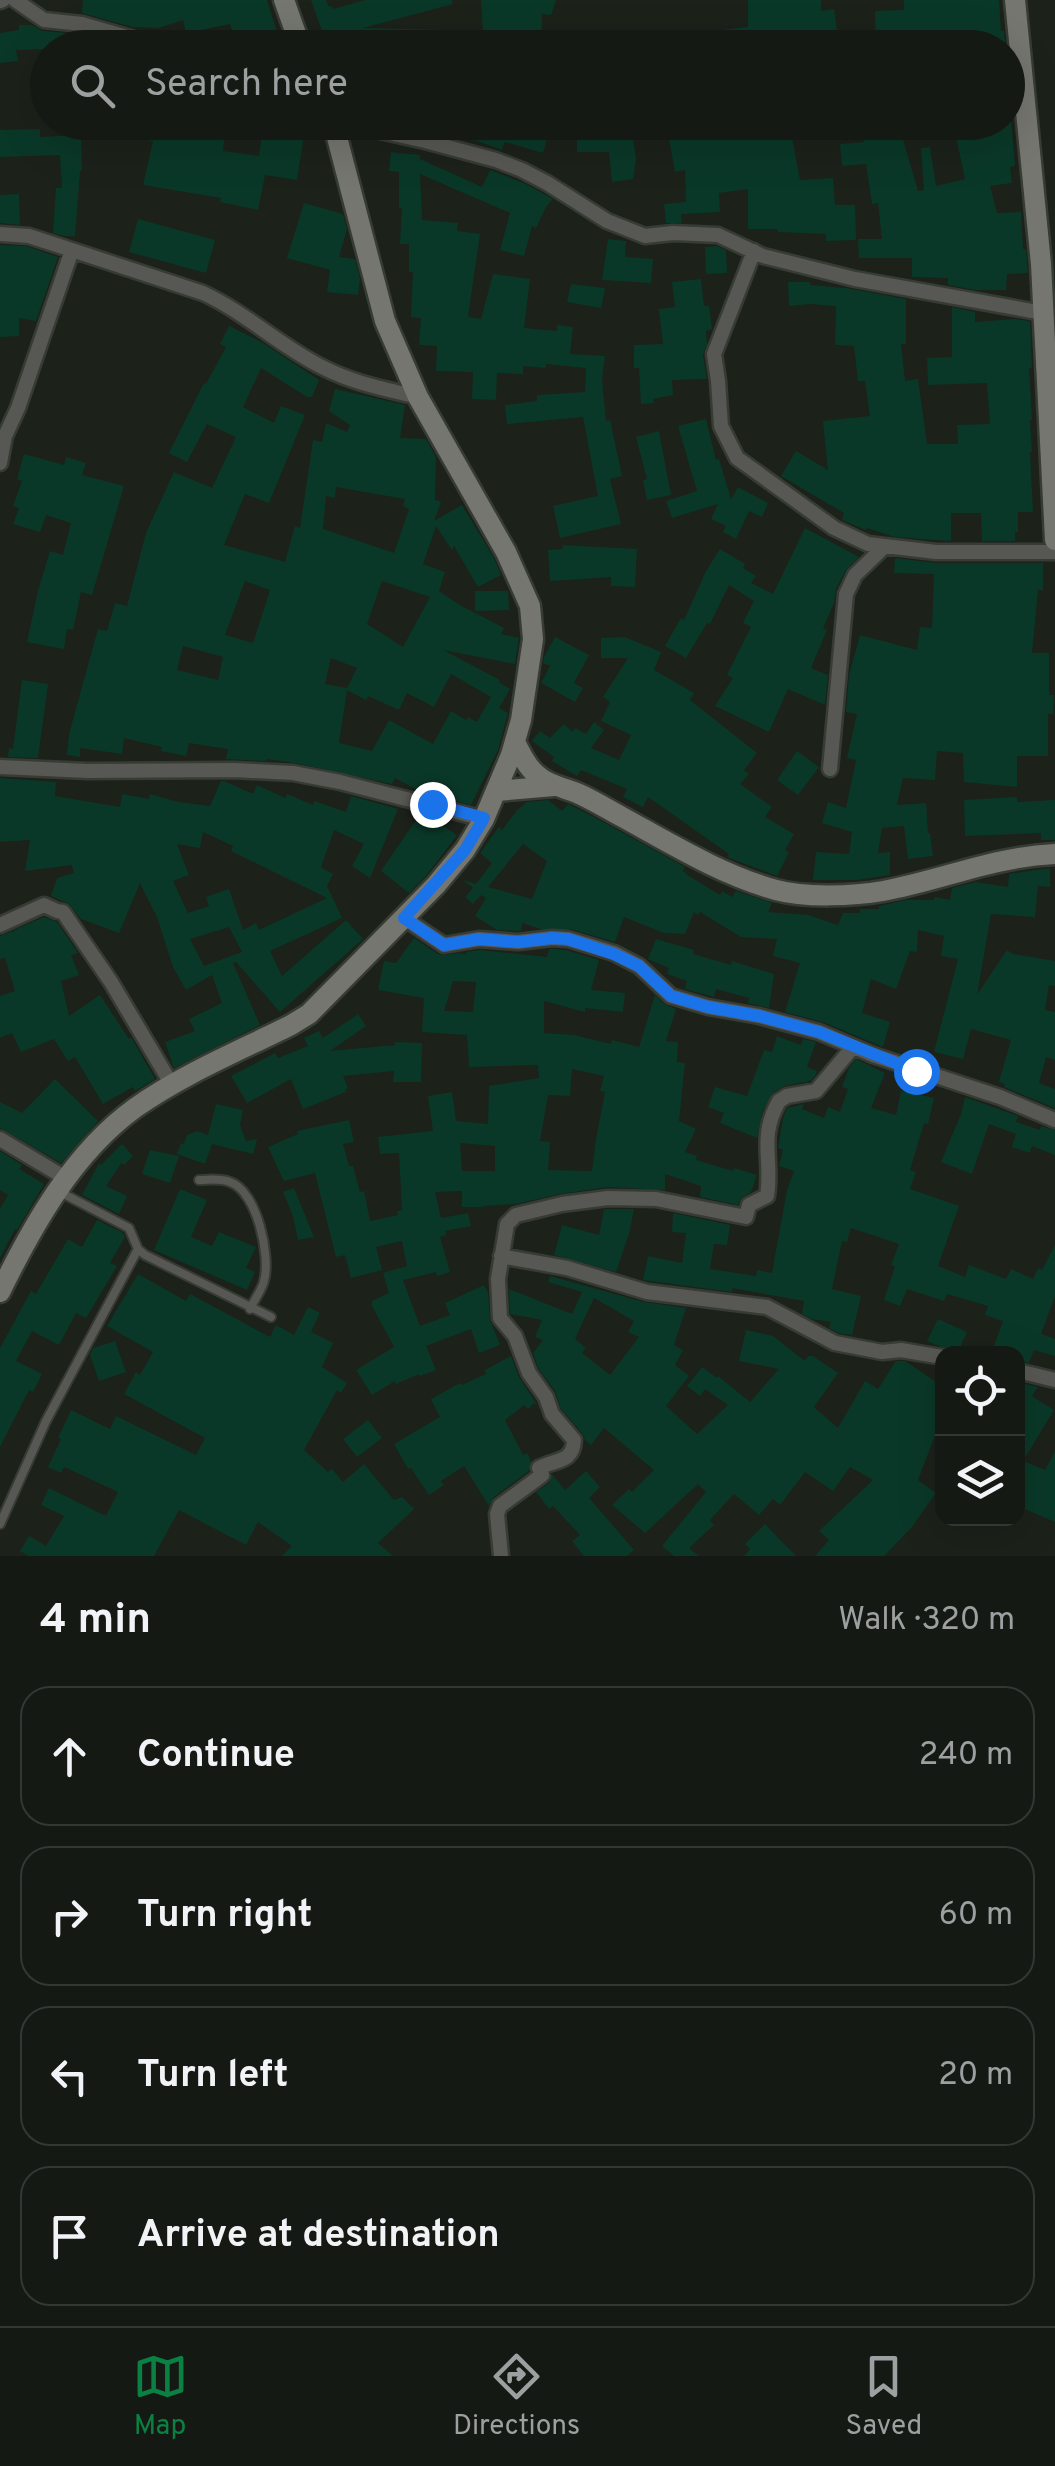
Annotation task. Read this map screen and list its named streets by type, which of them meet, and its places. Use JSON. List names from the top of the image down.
{
  "page": {
    "search": "Search here",
    "heading": ["4 min", "Walk · 320 m"],
    "list": [
      ["Continue", "240 m"],
      ["Turn right", "60 m"],
      ["Turn left", "20 m"],
      "Arrive at destination"
    ],
    "nav": ["Map", "Directions", "Saved"]
  }
}
